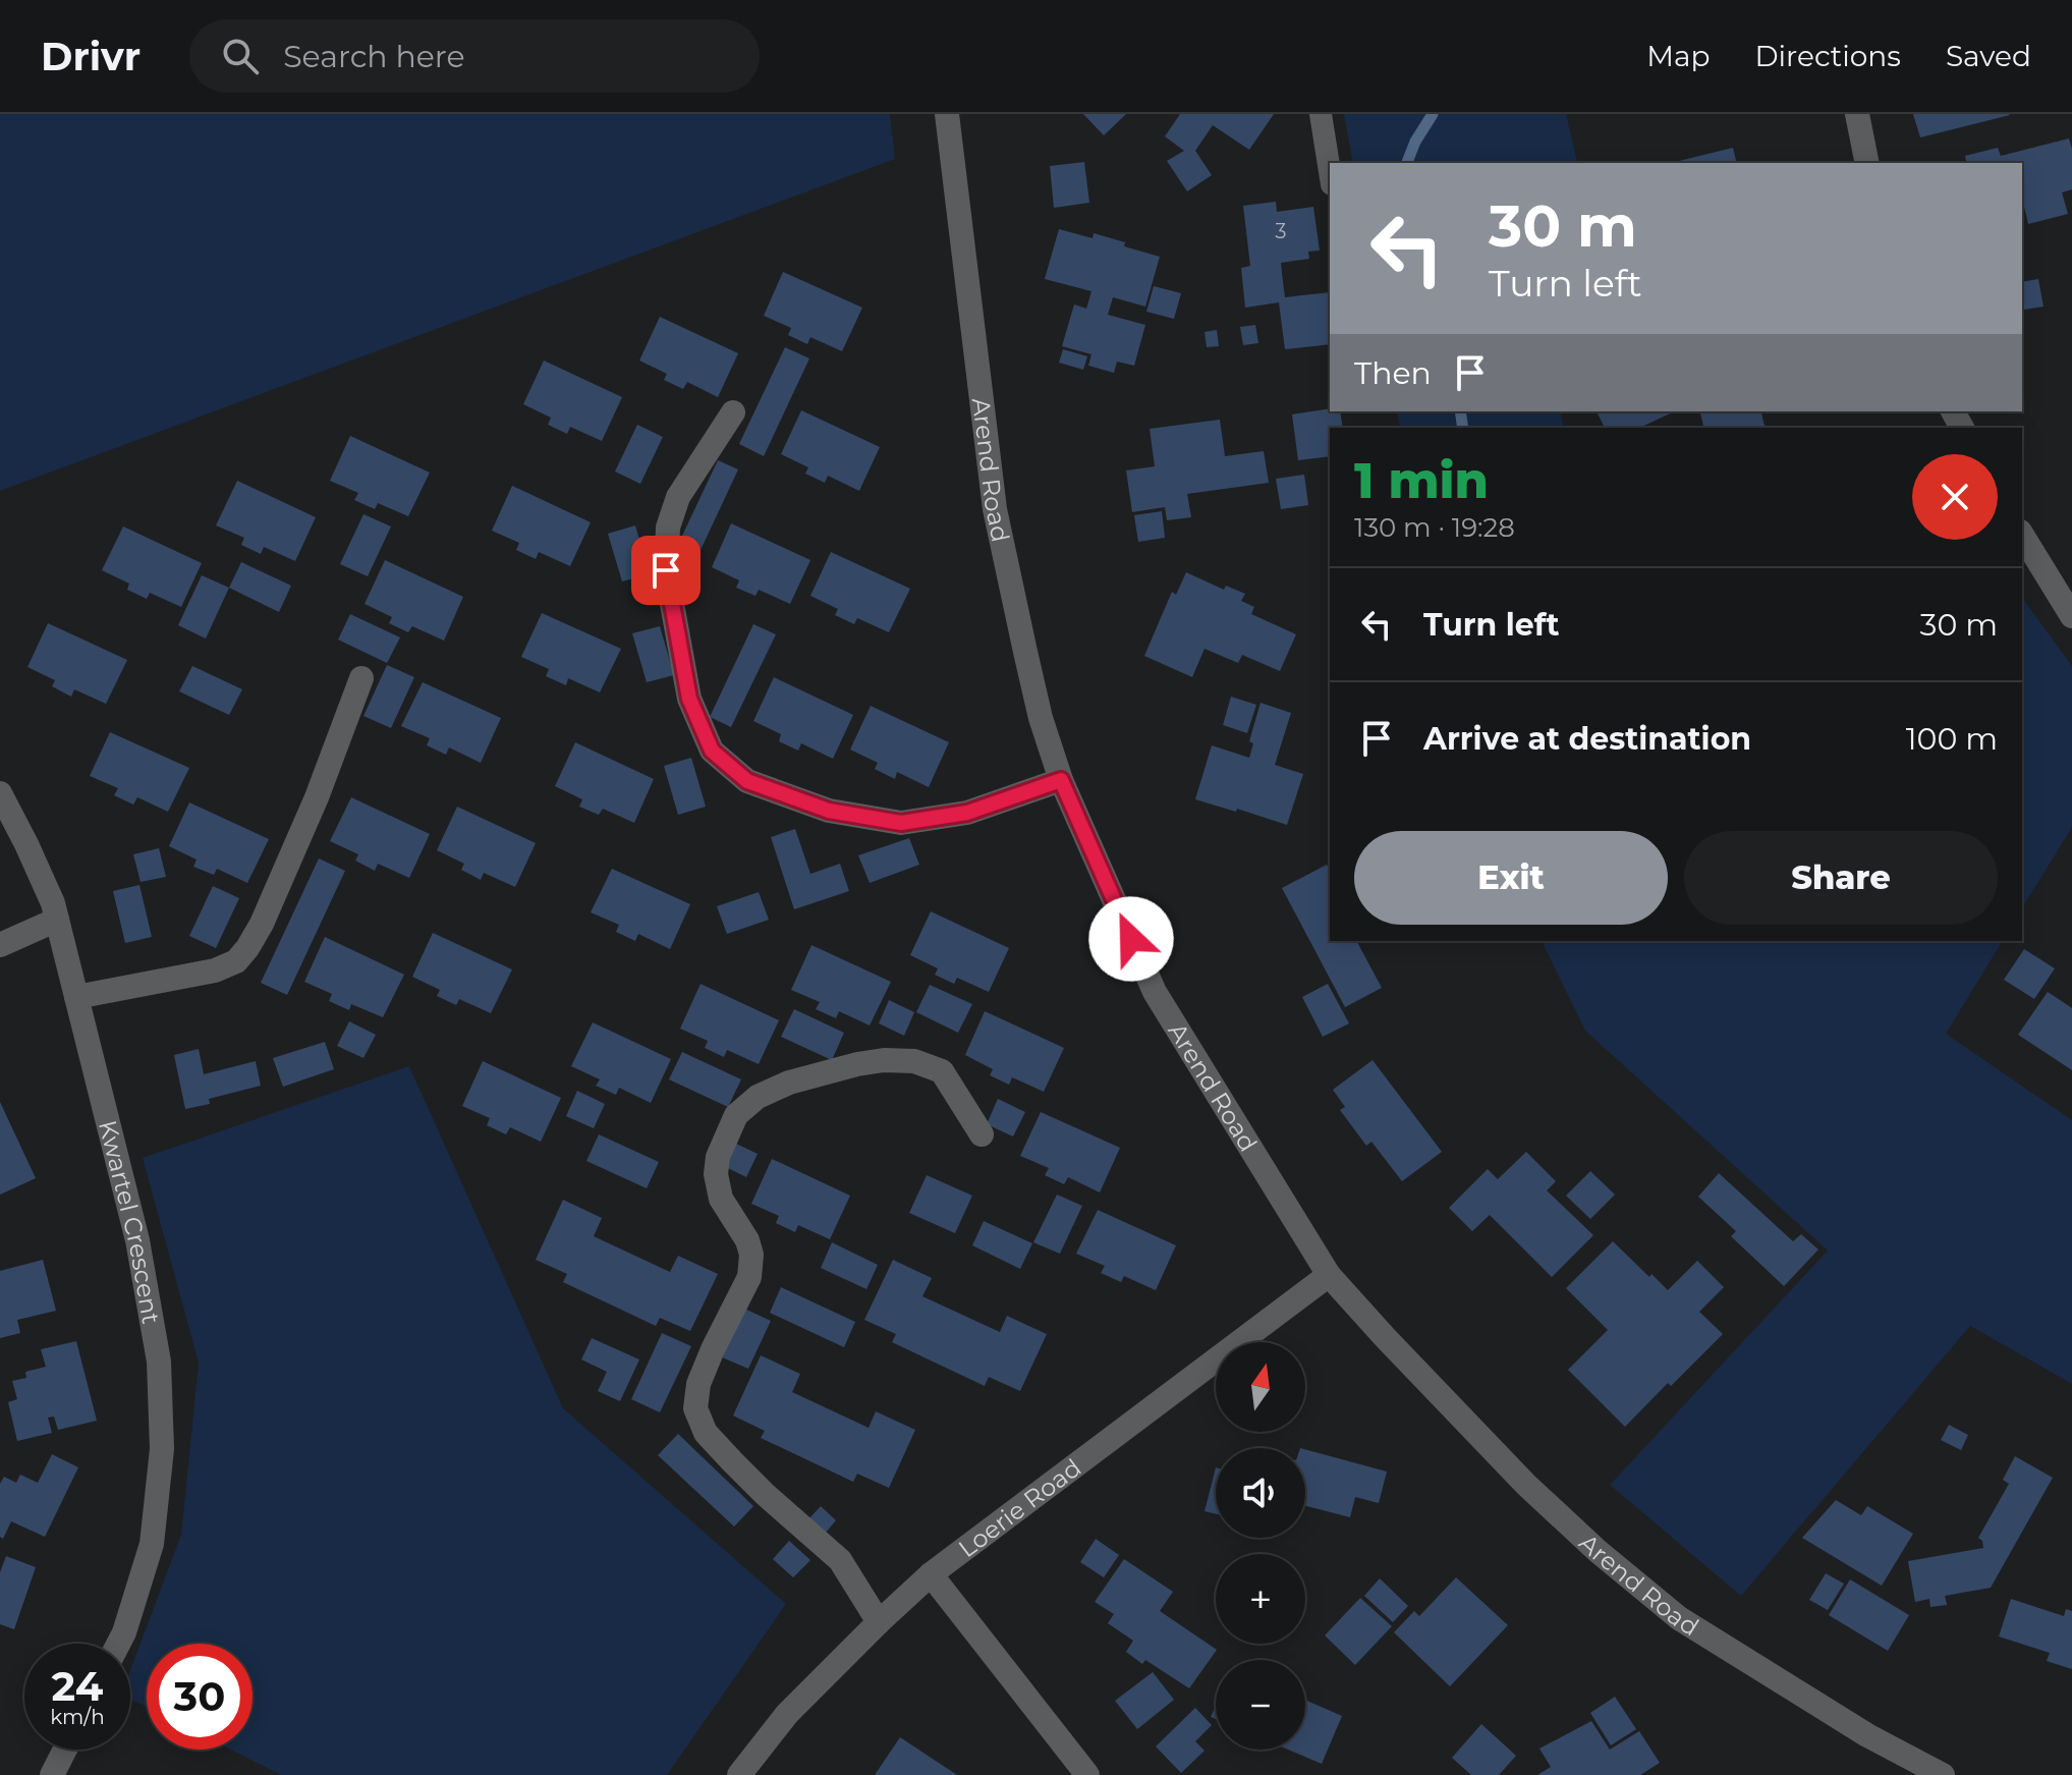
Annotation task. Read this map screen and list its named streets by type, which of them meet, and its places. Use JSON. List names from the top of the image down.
{
  "streets": {
    "street": ["Arend Road", "Kwartel Crescent", "Loerie Road"]
  },
  "crossings": [
    ["Arend Road", "Loerie Road"]
  ],
  "house_numbers": ["3"],
  "north": "top",
  "page": {
    "header": "Drivr",
    "search": "Search here",
    "nav": ["Map", "Directions", "Saved"],
    "turn": ["30 m", "Turn left"],
    "then": "Then",
    "heading": ["1 min", "130 m · 19:28"],
    "list": [
      {
        "name": "Turn left",
        "value": "30 m"
      },
      {
        "name": "Arrive at destination",
        "value": "100 m"
      }
    ],
    "buttons": ["Exit", "Share"],
    "map_buttons": ["+", "−"],
    "speed": "24 km/h",
    "limit": "30"
  }
}
